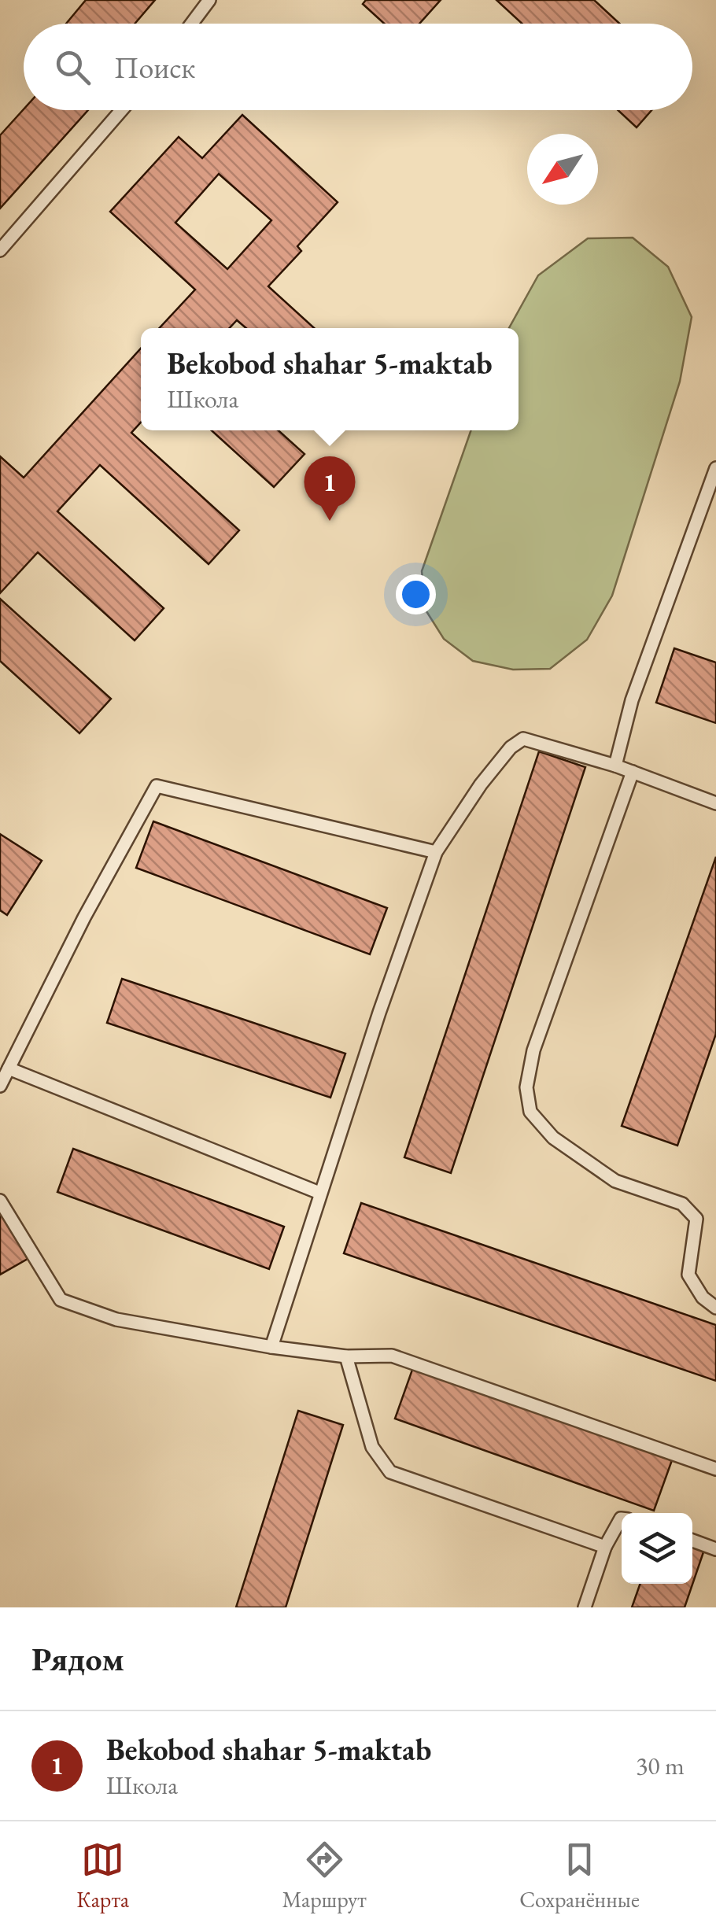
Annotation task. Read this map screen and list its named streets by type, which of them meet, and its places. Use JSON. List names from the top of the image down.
{
  "north": "bottom left",
  "page": {
    "search": "Поиск",
    "popup": ["Bekobod shahar 5-maktab", "Школа"],
    "pins": "1",
    "heading": "Рядом",
    "list": [
      {
        "mark": "1",
        "name": "Bekobod shahar 5-maktab",
        "note": "Школа",
        "value": "30 m"
      }
    ],
    "nav": ["Карта", "Маршрут", "Сохранённые"]
  }
}
